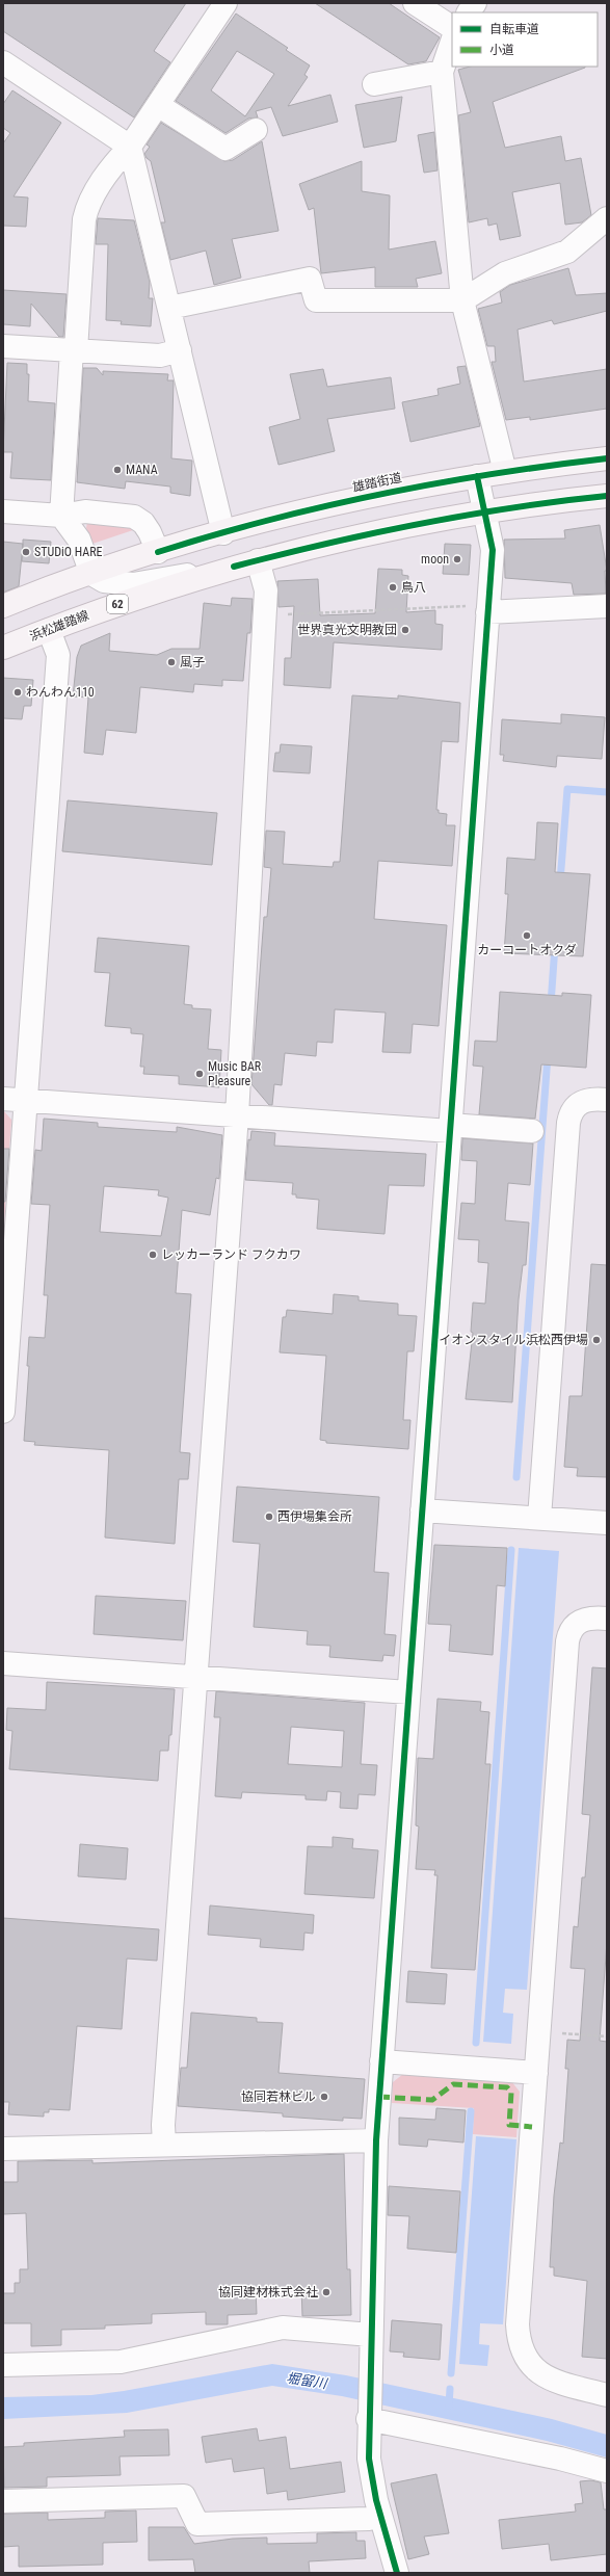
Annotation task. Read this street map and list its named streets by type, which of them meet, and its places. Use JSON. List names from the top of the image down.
{
  "streets": {
    "main road": ["雄踏街道", "62", "浜松雄踏線"]
  },
  "crossings": [
    ["62", "浜松雄踏線"]
  ],
  "water": ["堀留川"],
  "places": [
    "MANA",
    "STUDiO HARE",
    "moon",
    "鳥八",
    "世界真光文明教団",
    "風子",
    "わんわん110",
    "カーコートオクダ",
    "Music BAR Pleasure",
    "レッカーランド フクカワ",
    "イオンスタイル浜松西伊場",
    "西伊場集会所",
    "協同若林ビル",
    "協同建材株式会社"
  ],
  "legend": ["自転車道", "小道"]
}
